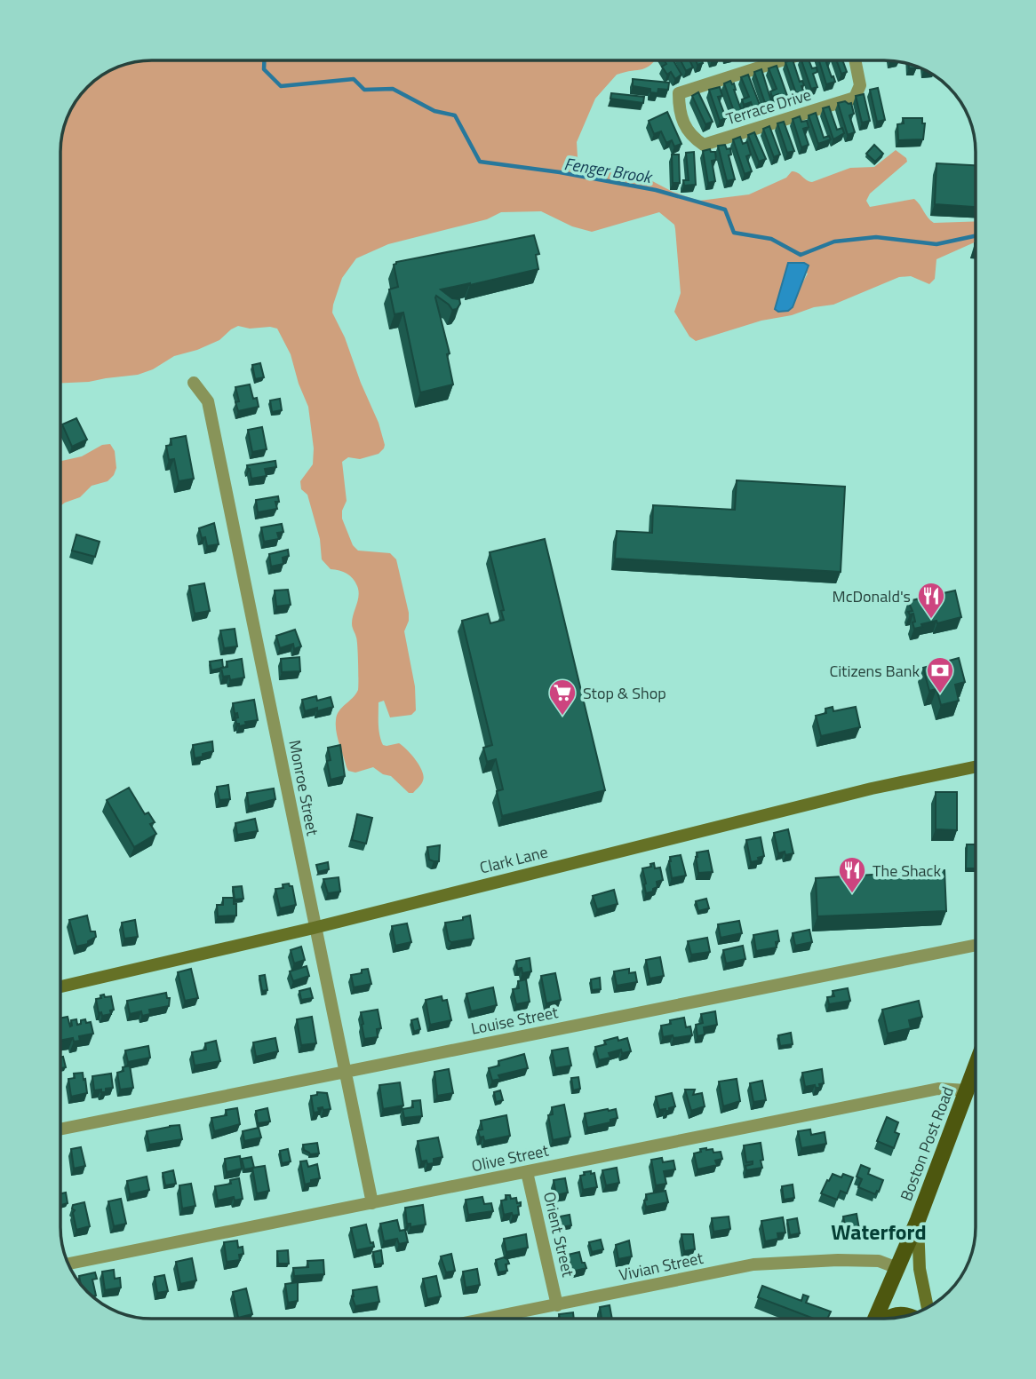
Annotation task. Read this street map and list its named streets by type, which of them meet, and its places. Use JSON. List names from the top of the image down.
{
  "streets": {
    "main road": ["Clark Lane", "Boston Post Road"],
    "street": [
      "Terrace Drive",
      "Monroe Street",
      "Louise Street",
      "Olive Street",
      "Orient Street",
      "Vivian Street"
    ]
  },
  "crossings": [
    ["Monroe Street", "Clark Lane"],
    ["Monroe Street", "Louise Street"],
    ["Monroe Street", "Olive Street"],
    ["Boston Post Road", "Olive Street"],
    ["Boston Post Road", "Vivian Street"],
    ["Olive Street", "Orient Street"],
    ["Orient Street", "Vivian Street"]
  ],
  "districts": ["Waterford"],
  "water": ["Fenger Brook"],
  "places": {
    "restaurant": ["McDonald's", "The Shack"],
    "bank": ["Citizens Bank"],
    "supermarket": ["Stop & Shop"]
  }
}
